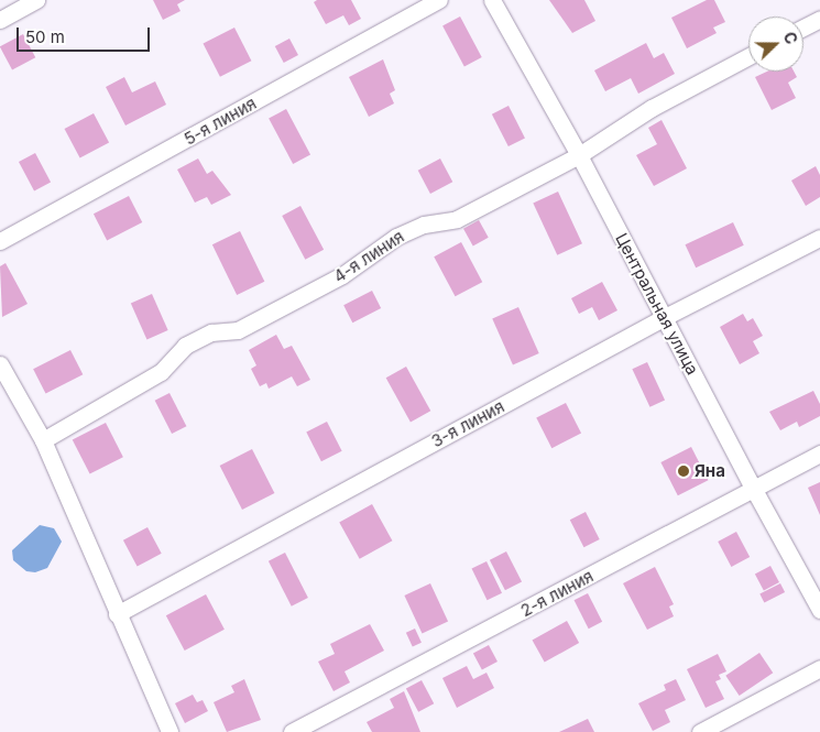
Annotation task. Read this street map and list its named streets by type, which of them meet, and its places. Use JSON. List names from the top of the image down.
{
  "streets": {
    "street": [
      "5-я линия",
      "4-я линия",
      "Центральная улица",
      "3-я линия",
      "2-я линия"
    ]
  },
  "crossings": [
    ["4-я линия", "Центральная улица"],
    ["Центральная улица", "3-я линия"],
    ["Центральная улица", "2-я линия"]
  ],
  "places": ["Яна"],
  "scale_bar": "50 m",
  "north": "right"
}
